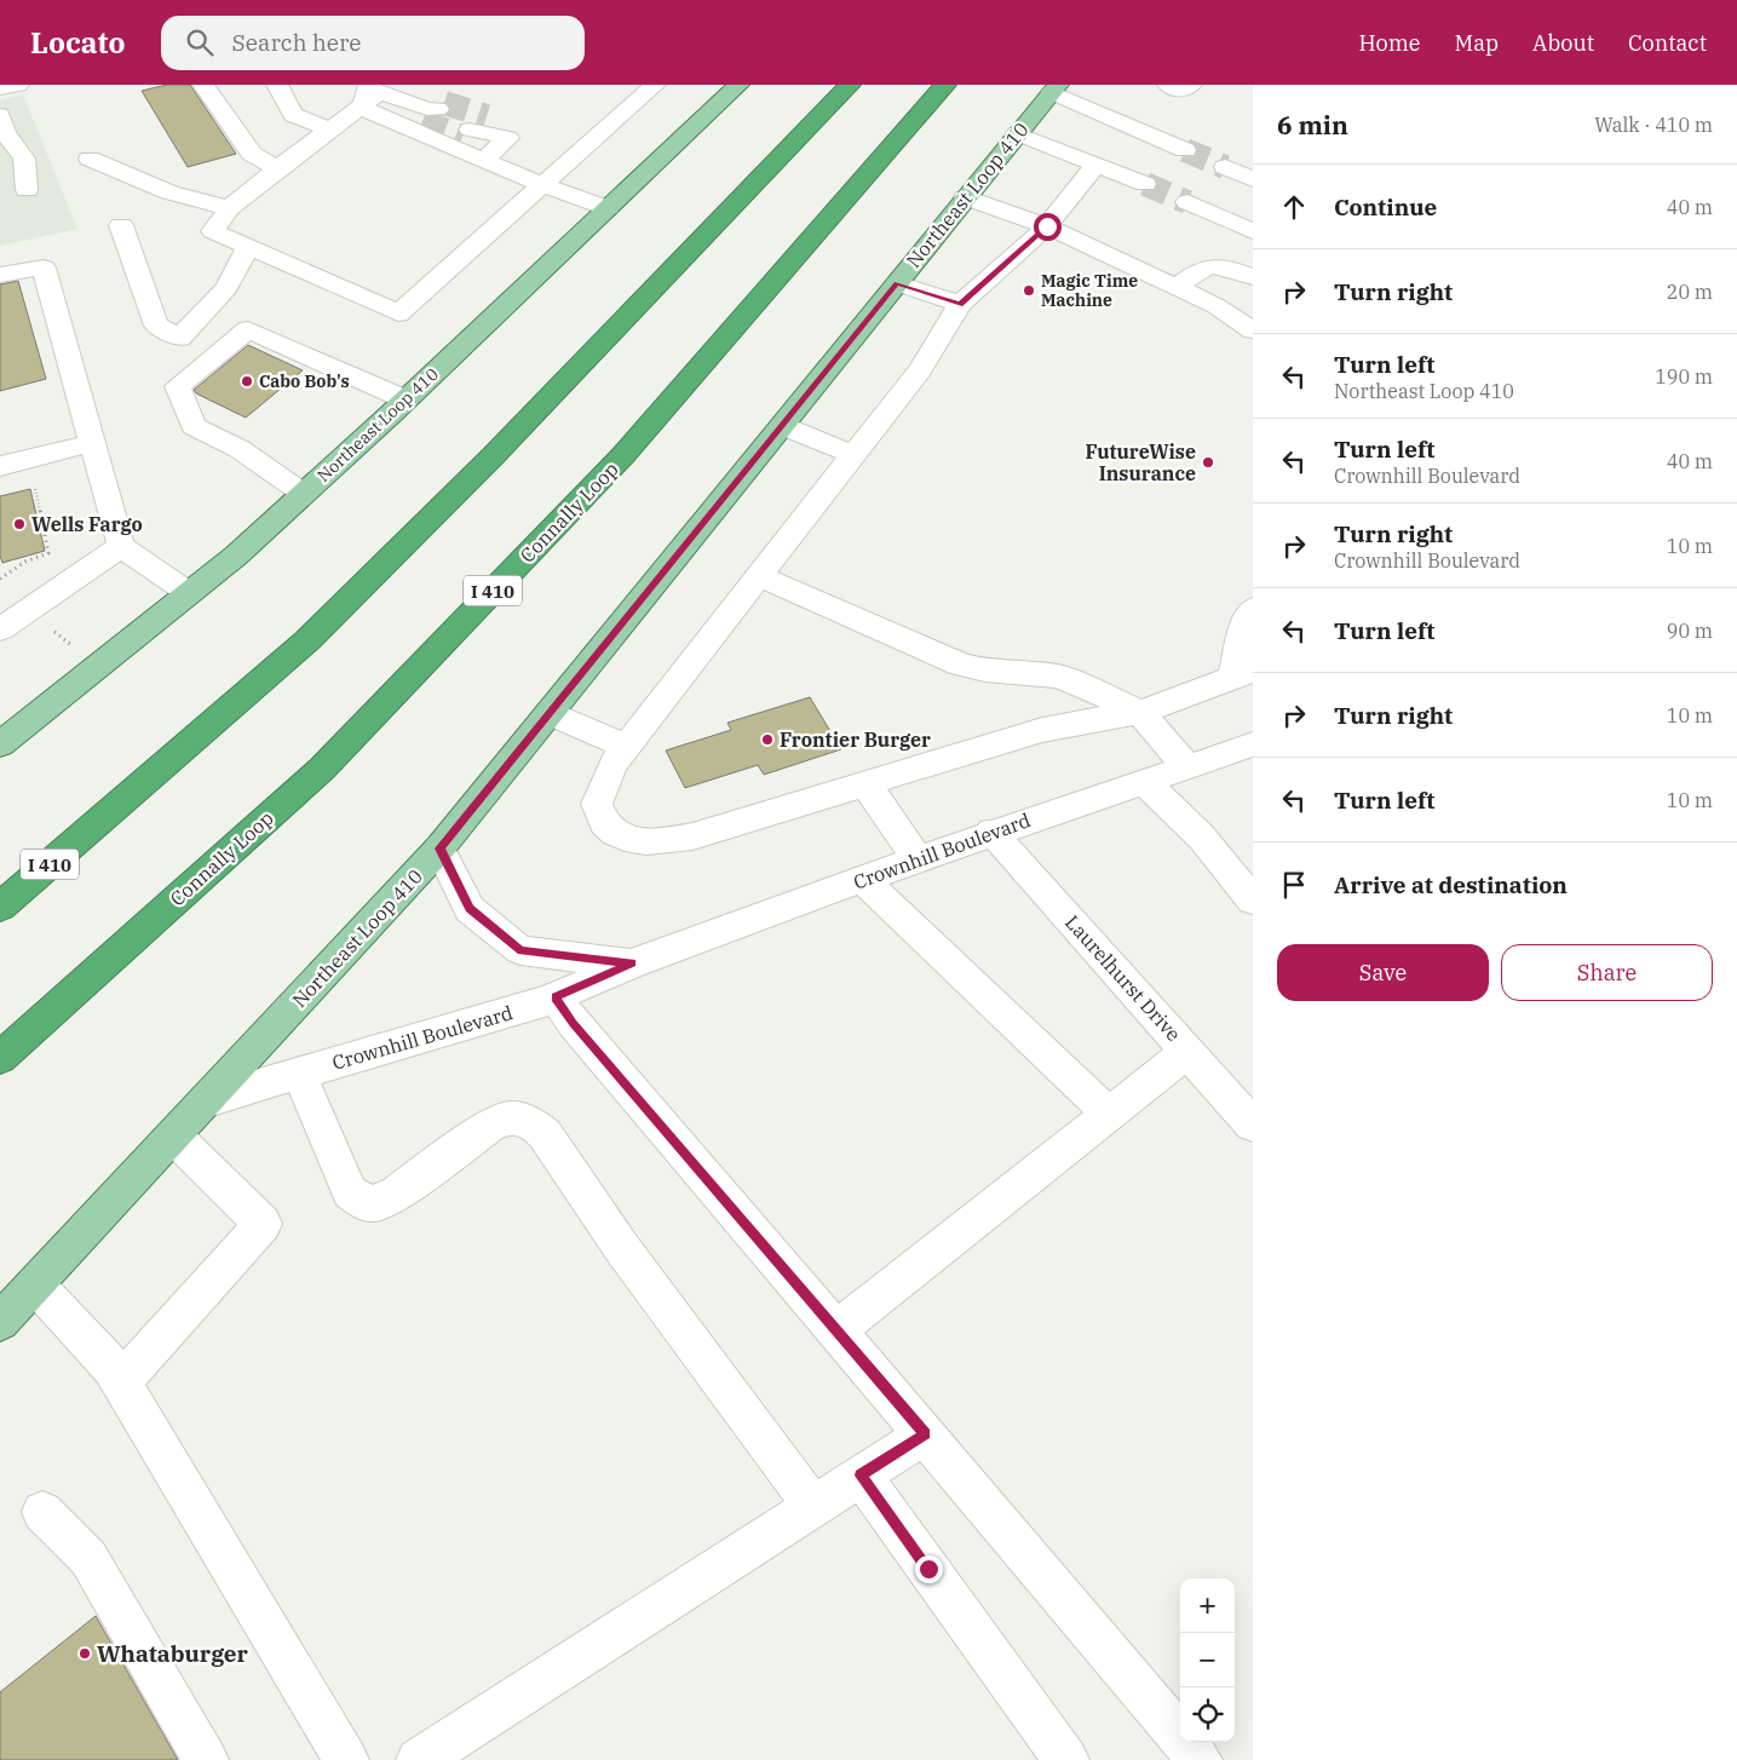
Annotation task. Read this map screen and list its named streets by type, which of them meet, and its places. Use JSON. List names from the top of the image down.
{
  "streets": {
    "highway": ["Connally Loop", "I 410"],
    "main road": ["Northeast Loop 410"],
    "street": ["Crownhill Boulevard", "Laurelhurst Drive"]
  },
  "crossings": [
    ["Northeast Loop 410", "Crownhill Boulevard"],
    ["Crownhill Boulevard", "Laurelhurst Drive"]
  ],
  "places": [
    "Magic Time Machine",
    "Cabo Bob's",
    "FutureWise Insurance",
    "Wells Fargo",
    "Frontier Burger",
    "Whataburger"
  ],
  "page": {
    "header": "Locato",
    "search": "Search here",
    "nav": [
      "Home",
      "Map",
      "About",
      "Contact"
    ],
    "heading": ["6 min", "Walk · 410 m"],
    "list": [
      ["Continue", "40 m"],
      ["Turn right", "20 m"],
      ["Turn left", "Northeast Loop 410", "190 m"],
      ["Turn left", "Crownhill Boulevard", "40 m"],
      ["Turn right", "Crownhill Boulevard", "10 m"],
      ["Turn left", "90 m"],
      ["Turn right", "10 m"],
      ["Turn left", "10 m"],
      "Arrive at destination"
    ],
    "buttons": ["Save", "Share"],
    "map_buttons": ["+", "−"]
  }
}
